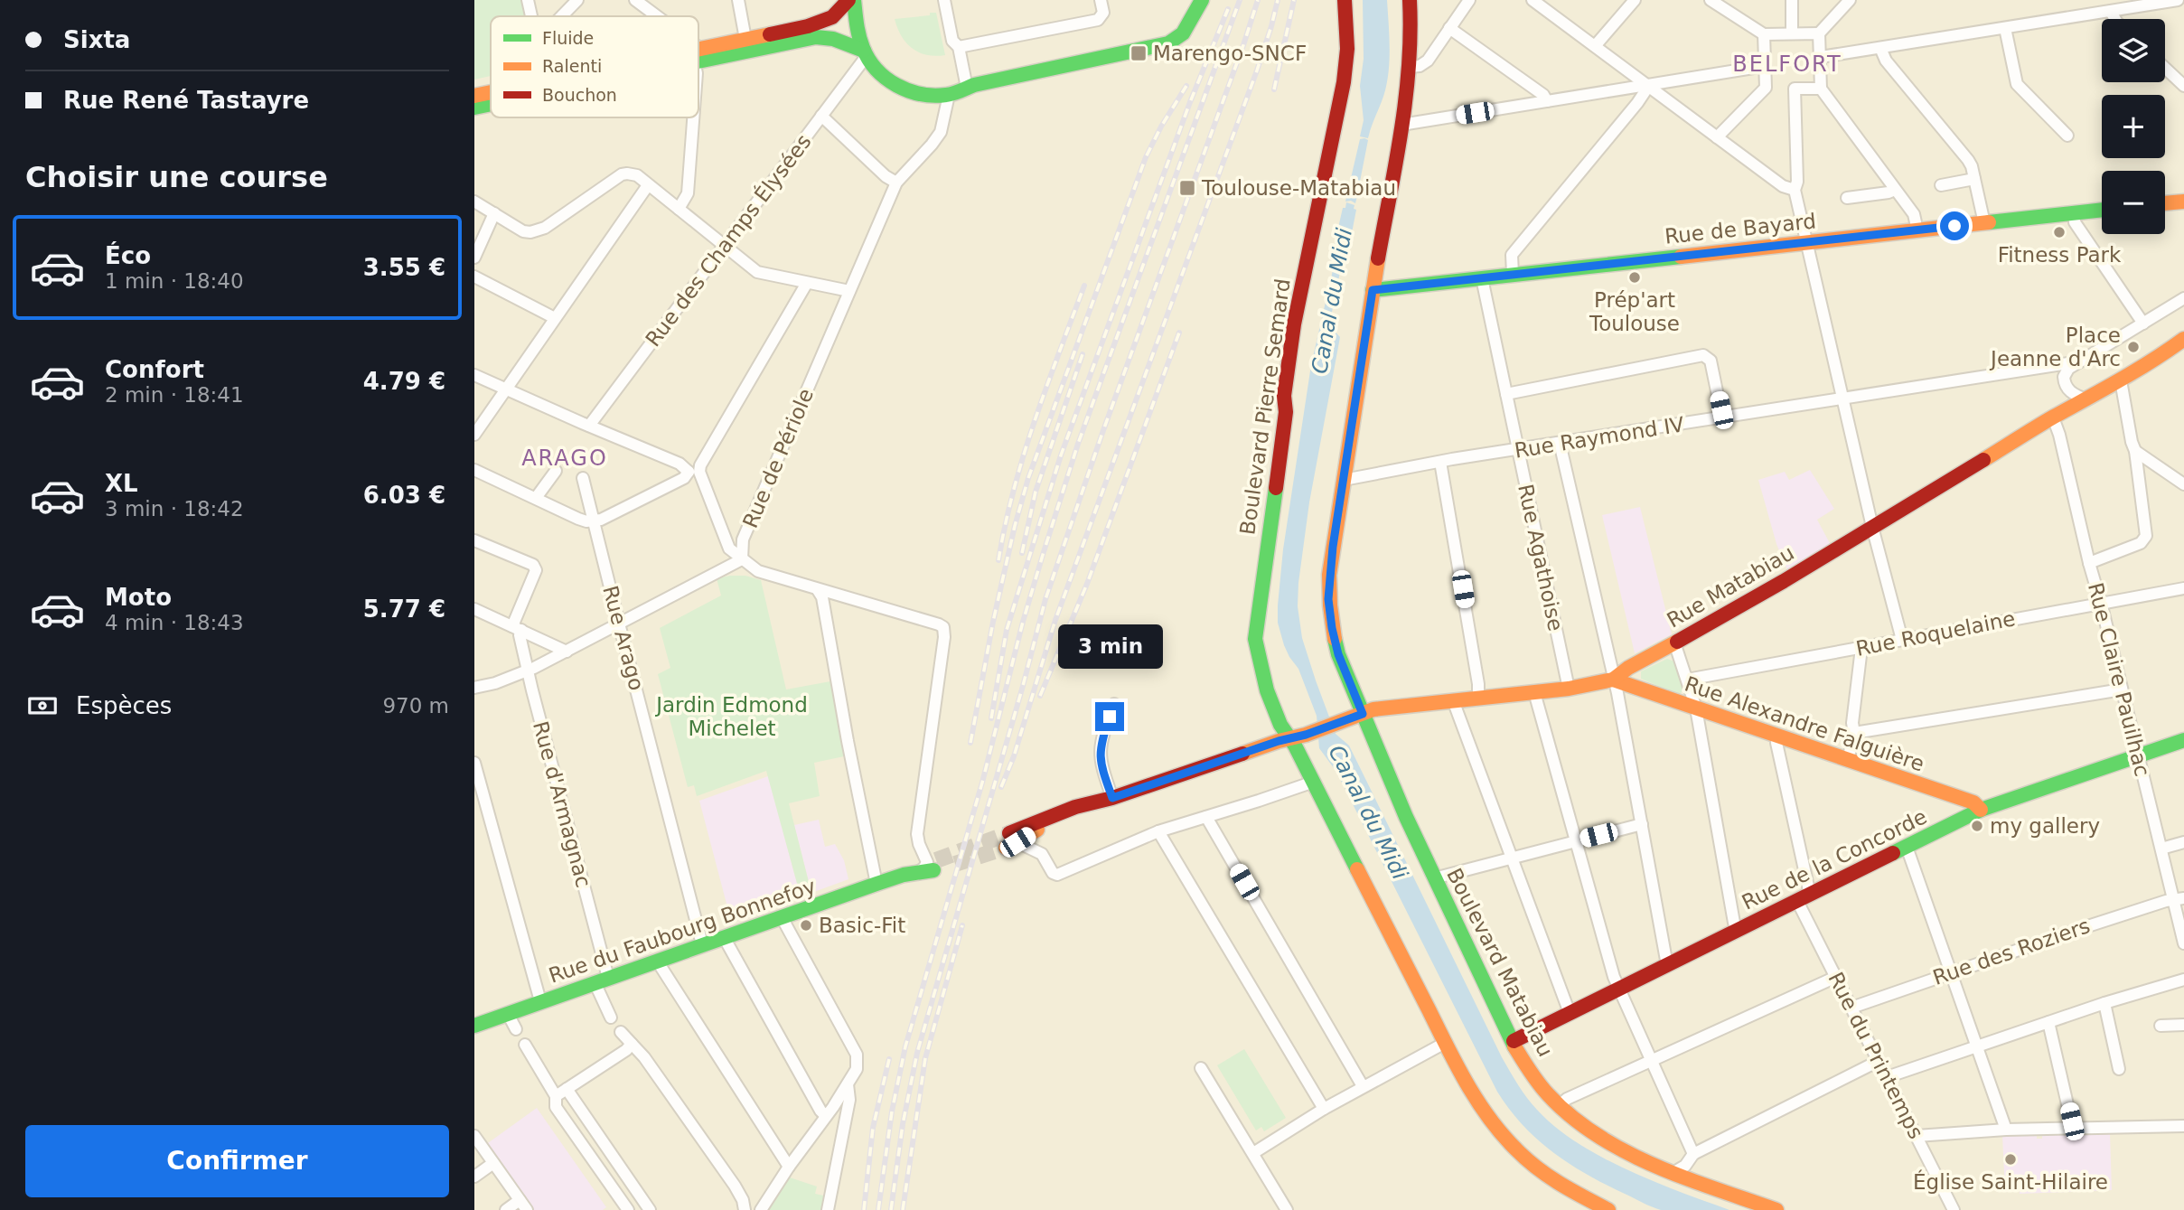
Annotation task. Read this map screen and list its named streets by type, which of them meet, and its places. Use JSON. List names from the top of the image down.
{
  "streets": {
    "main road": [
      "Rue de Bayard",
      "Boulevard Pierre Semard",
      "Rue Matabiau",
      "Rue Alexandre Falguière",
      "Rue de la Concorde",
      "Rue du Faubourg Bonnefoy",
      "Boulevard Matabiau"
    ],
    "street": [
      "Rue des Champs Élysées",
      "Rue Raymond IV",
      "Rue de Périole",
      "Rue Agathoise",
      "Rue Roquelaine",
      "Rue Arago",
      "Rue Claire Pauilhac",
      "Rue d'Armagnac",
      "Rue des Roziers",
      "Rue du Printemps"
    ]
  },
  "crossings": [
    ["Rue de Bayard", "Rue Agathoise"],
    ["Rue de Bayard", "Boulevard Matabiau"],
    ["Boulevard Pierre Semard", "Rue Matabiau"],
    ["Rue Raymond IV", "Rue Agathoise"],
    ["Rue Raymond IV", "Boulevard Matabiau"],
    ["Rue Agathoise", "Rue Matabiau"],
    ["Rue Matabiau", "Rue Claire Pauilhac"],
    ["Rue Matabiau", "Rue Alexandre Falguière"],
    ["Rue Matabiau", "Boulevard Matabiau"],
    ["Rue Roquelaine", "Rue Claire Pauilhac"],
    ["Rue Arago", "Rue du Faubourg Bonnefoy"],
    ["Rue Claire Pauilhac", "Rue de la Concorde"],
    ["Rue Claire Pauilhac", "Rue des Roziers"],
    ["Rue Alexandre Falguière", "Rue de la Concorde"],
    ["Rue Alexandre Falguière", "Rue du Printemps"],
    ["Rue d'Armagnac", "Rue du Faubourg Bonnefoy"],
    ["Rue de la Concorde", "Boulevard Matabiau"],
    ["Rue de la Concorde", "Rue du Printemps"],
    ["Rue des Roziers", "Rue du Printemps"]
  ],
  "districts": ["BELFORT", "ARAGO"],
  "water": ["Canal du Midi"],
  "parks": ["Jardin Edmond Michelet"],
  "places": {
    "transit": ["Marengo-SNCF", "Toulouse-Matabiau"],
    "other": [
      "Fitness Park",
      "Prép'art Toulouse",
      "Place Jeanne d'Arc",
      "my gallery",
      "Basic-Fit",
      "Église Saint-Hilaire"
    ]
  },
  "legend": ["Fluide", "Ralenti", "Bouchon"],
  "page": {
    "banner": ["Sixta", "Rue René Tastayre"],
    "map_buttons": ["+", "−"],
    "heading": "Choisir une course",
    "list": [
      {
        "name": "Éco",
        "note": "1 min · 18:40",
        "value": "3.55 €"
      },
      {
        "name": "Confort",
        "note": "2 min · 18:41",
        "value": "4.79 €"
      },
      {
        "name": "XL",
        "note": "3 min · 18:42",
        "value": "6.03 €"
      },
      {
        "name": "Moto",
        "note": "4 min · 18:43",
        "value": "5.77 €"
      }
    ],
    "bubble": "3 min",
    "pay": ["Espèces", "970 m"],
    "buttons": "Confirmer"
  }
}
